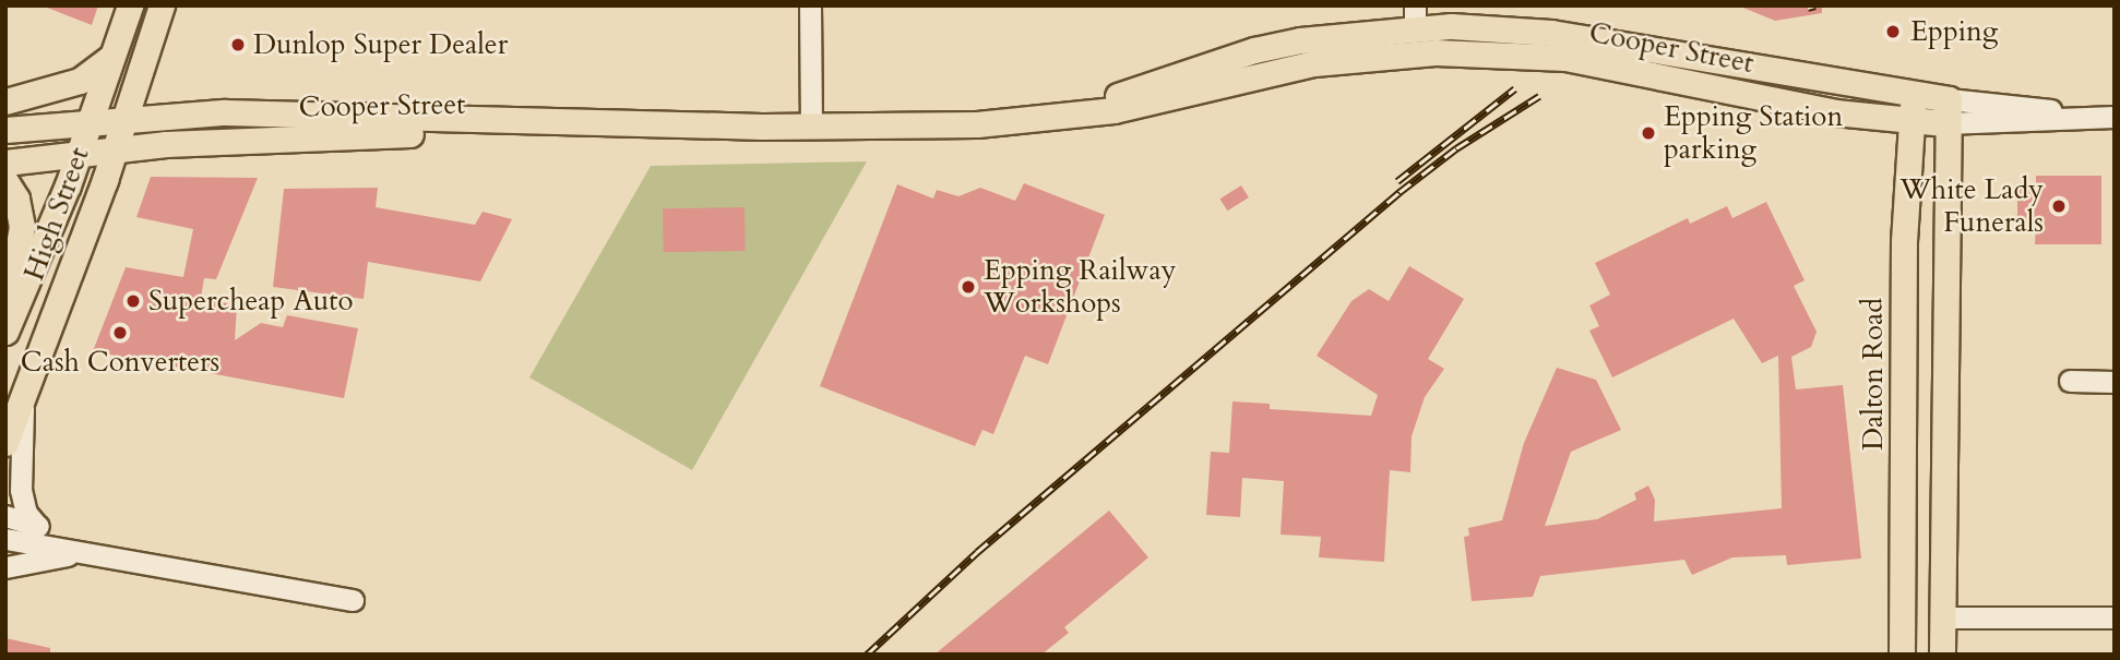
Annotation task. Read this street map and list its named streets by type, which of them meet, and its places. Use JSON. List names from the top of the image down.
{
  "streets": {
    "main road": ["Cooper Street", "High Street", "Dalton Road"]
  },
  "crossings": [
    ["Cooper Street", "High Street"],
    ["Cooper Street", "Dalton Road"]
  ],
  "places": [
    "Epping",
    "Dunlop Super Dealer",
    "Epping Station parking",
    "White Lady Funerals",
    "Epping Railway Workshops",
    "Supercheap Auto",
    "Cash Converters"
  ]
}
